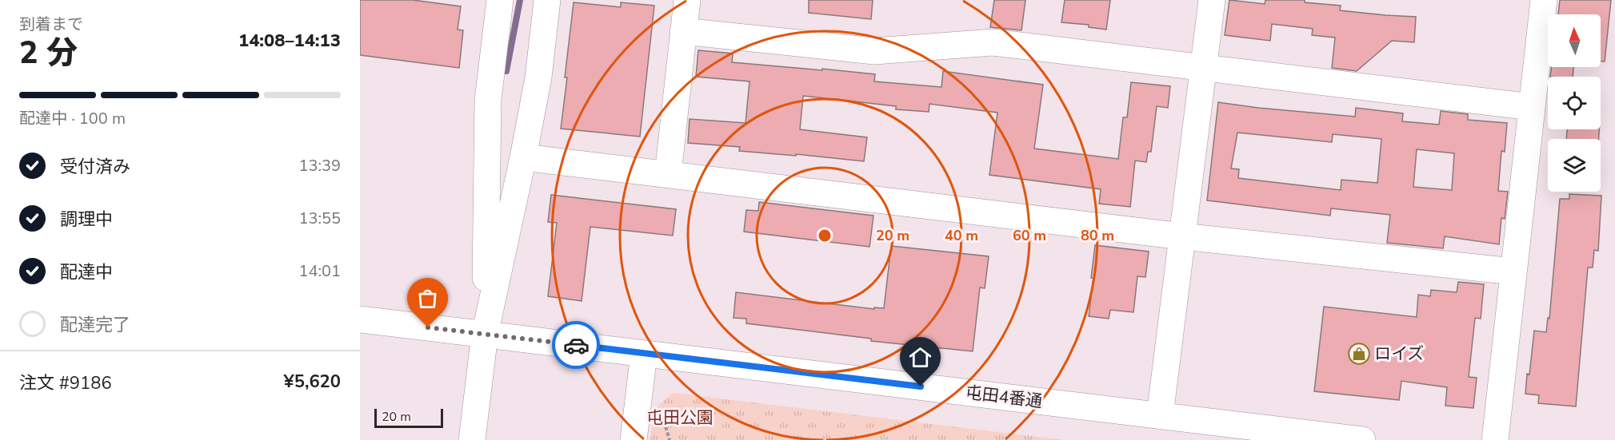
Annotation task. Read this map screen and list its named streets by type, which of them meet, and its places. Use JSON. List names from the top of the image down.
{
  "streets": {
    "street": ["屯田4番通"]
  },
  "parks": ["屯田公園"],
  "places": {
    "shop": ["ロイズ"]
  },
  "scale_bar": "20 m",
  "north": "top",
  "page": {
    "heading": ["2 分", "到着まで", "14:08–14:13"],
    "panel": ["注文 #9186", "¥5,620"],
    "bar": "配達中 · 100 m",
    "list": [
      ["受付済み", "13:39"],
      ["調理中", "13:55"],
      ["配達中", "14:01"],
      "配達完了"
    ],
    "scale": "20 m"
  },
  "rings": [
    "20 m",
    "40 m",
    "60 m",
    "80 m"
  ]
}
